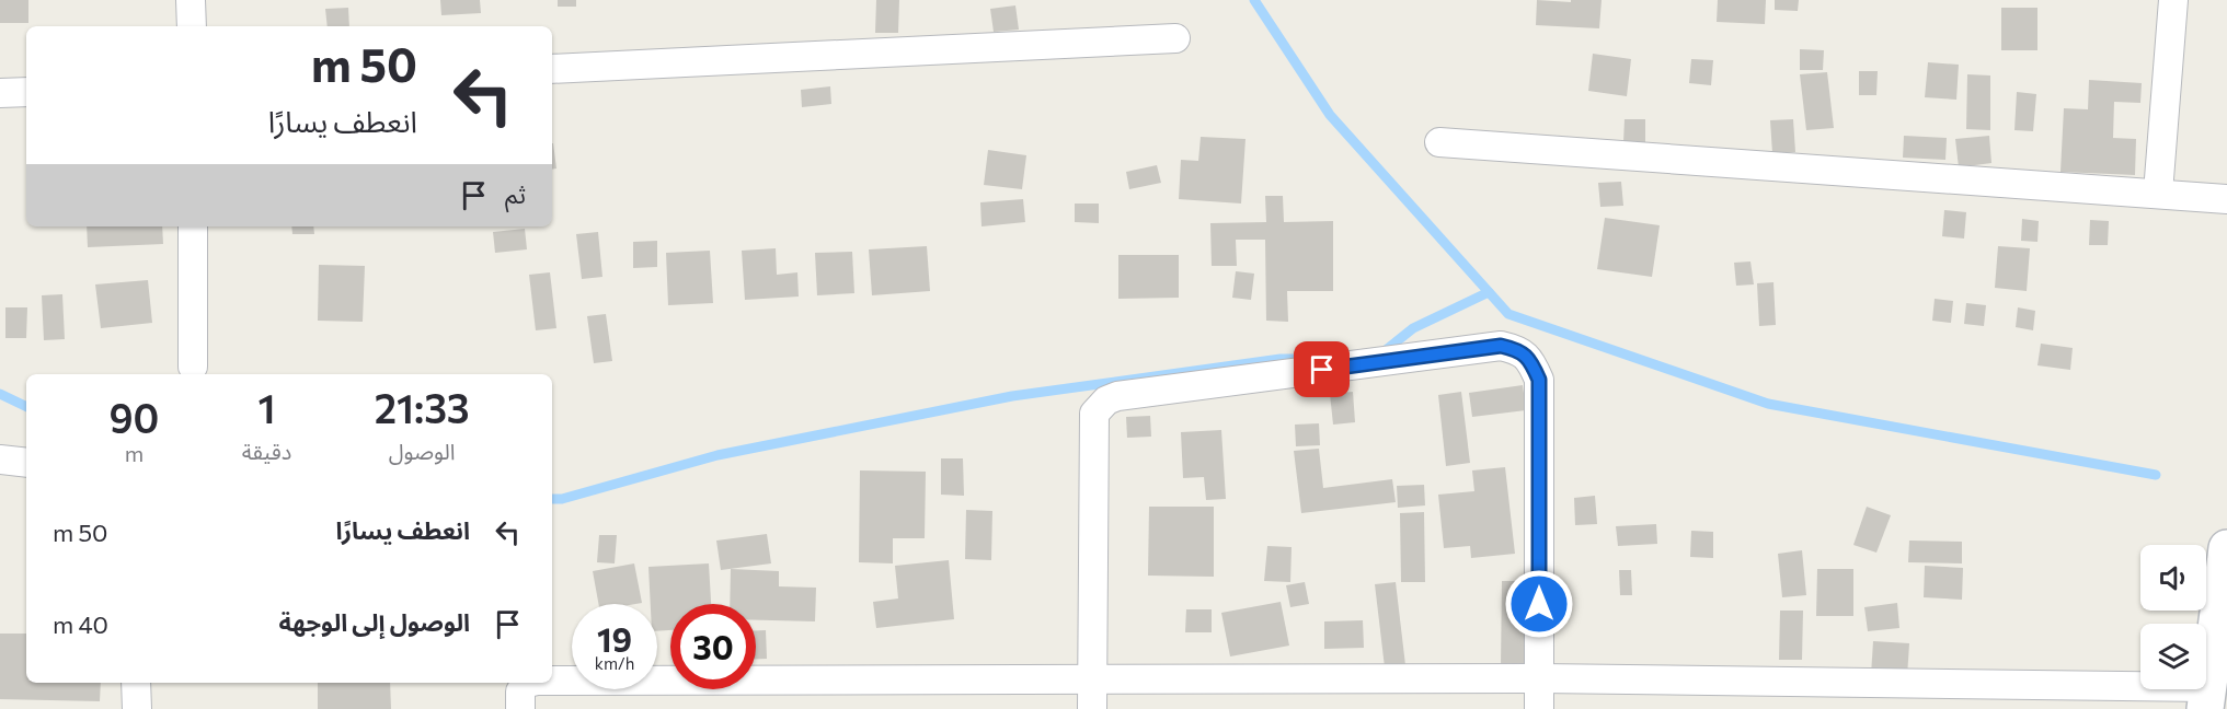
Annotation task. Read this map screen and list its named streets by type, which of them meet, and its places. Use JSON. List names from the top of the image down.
{
  "page": {
    "turn": ["50 m", "انعطف يسارًا"],
    "then": "ثم",
    "eta": [
      "21:33",
      "الوصول",
      "1",
      "دقيقة",
      "90",
      "m"
    ],
    "list": [
      {
        "name": "انعطف يسارًا",
        "value": "50 m"
      },
      {
        "name": "الوصول إلى الوجهة",
        "value": "40 m"
      }
    ],
    "speed": "19 km/h",
    "limit": "30"
  }
}
